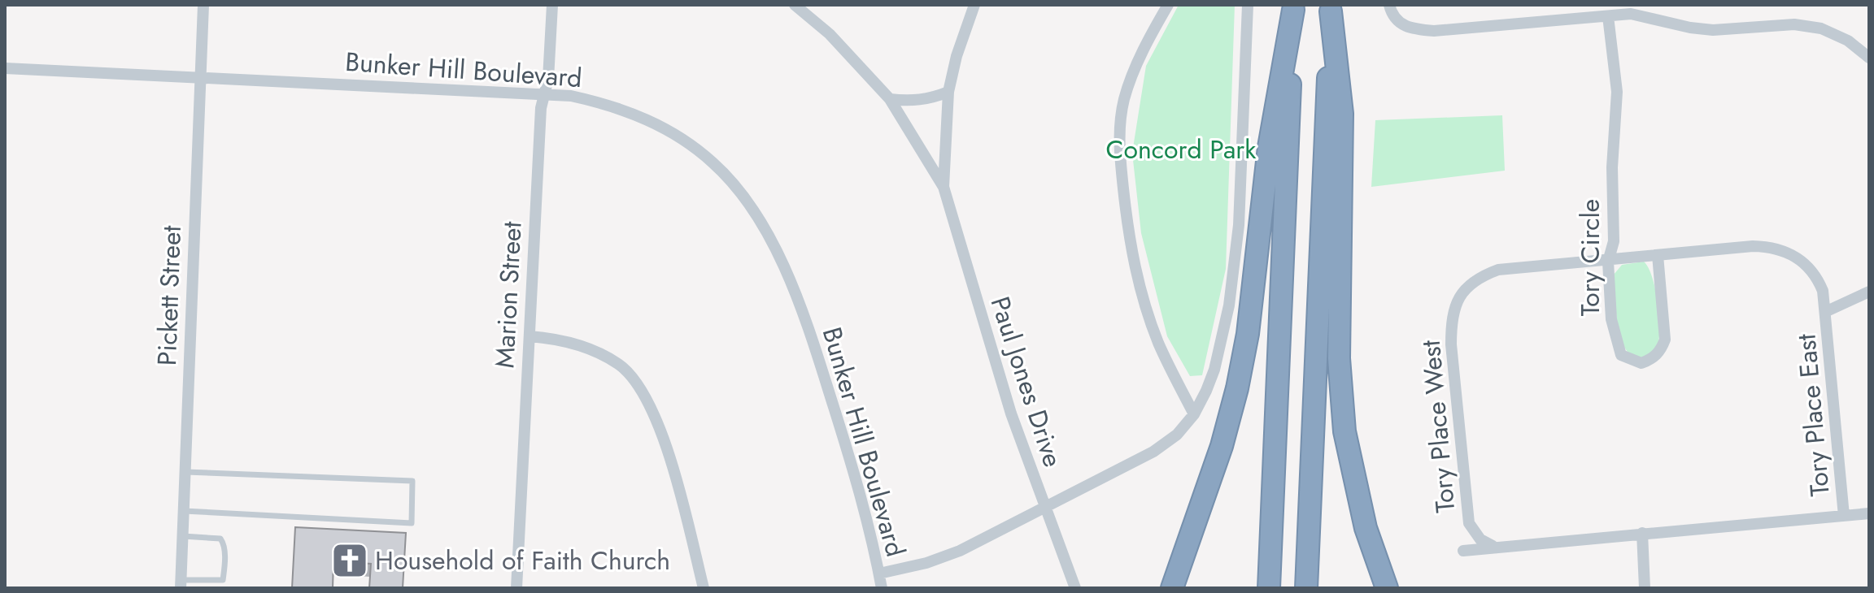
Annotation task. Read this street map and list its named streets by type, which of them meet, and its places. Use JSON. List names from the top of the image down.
{
  "streets": {
    "street": [
      "Bunker Hill Boulevard",
      "Tory Circle",
      "Marion Street",
      "Pickett Street",
      "Paul Jones Drive",
      "Tory Place East",
      "Tory Place West"
    ]
  },
  "crossings": [
    ["Bunker Hill Boulevard", "Marion Street"],
    ["Bunker Hill Boulevard", "Pickett Street"],
    ["Tory Circle", "Tory Place East"],
    ["Tory Circle", "Tory Place West"],
    ["Tory Place East", "Tory Place West"]
  ],
  "parks": ["Concord Park"],
  "places": {
    "church": ["Household of Faith Church"]
  }
}
